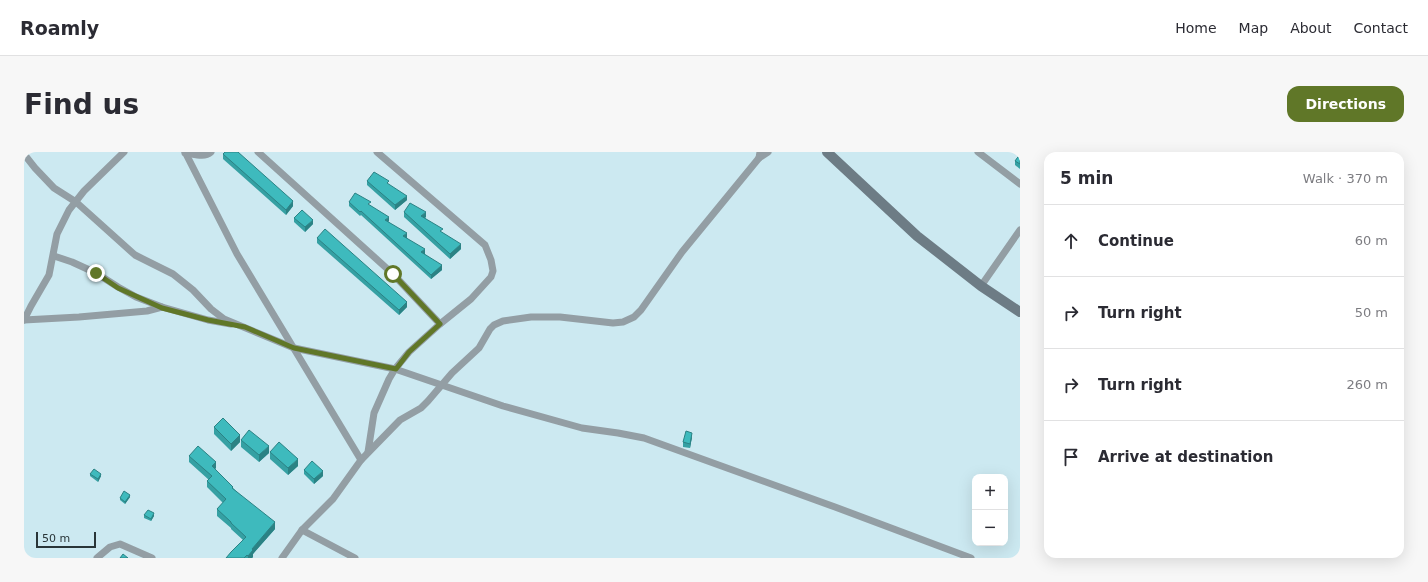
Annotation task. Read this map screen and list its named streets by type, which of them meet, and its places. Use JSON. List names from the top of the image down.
{
  "scale_bar": "50 m",
  "page": {
    "header": "Roamly",
    "nav": [
      "Home",
      "Map",
      "About",
      "Contact"
    ],
    "buttons": "Directions",
    "title": "Find us",
    "heading": ["5 min", "Walk · 370 m"],
    "list": [
      ["Continue", "60 m"],
      ["Turn right", "50 m"],
      ["Turn right", "260 m"],
      "Arrive at destination"
    ],
    "map_buttons": ["+", "−"],
    "scale": "50 m"
  }
}
